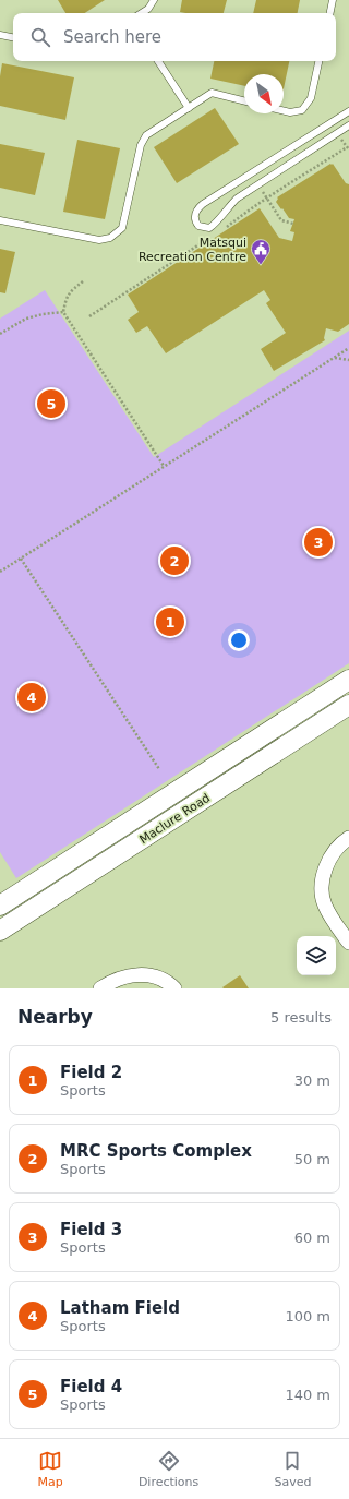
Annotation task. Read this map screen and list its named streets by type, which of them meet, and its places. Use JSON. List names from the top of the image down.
{
  "streets": {
    "main road": ["Maclure Road"]
  },
  "places": {
    "public building": ["Matsqui Recreation Centre"]
  },
  "north": "bottom right",
  "page": {
    "search": "Search here",
    "pins": [
      "5",
      "3",
      "2",
      "1",
      "4"
    ],
    "heading": ["Nearby", "5 results"],
    "list": [
      {
        "mark": "1",
        "name": "Field 2",
        "note": "Sports",
        "value": "30 m"
      },
      {
        "mark": "2",
        "name": "MRC Sports Complex",
        "note": "Sports",
        "value": "50 m"
      },
      {
        "mark": "3",
        "name": "Field 3",
        "note": "Sports",
        "value": "60 m"
      },
      {
        "mark": "4",
        "name": "Latham Field",
        "note": "Sports",
        "value": "100 m"
      },
      {
        "mark": "5",
        "name": "Field 4",
        "note": "Sports",
        "value": "140 m"
      }
    ],
    "nav": ["Map", "Directions", "Saved"]
  }
}
